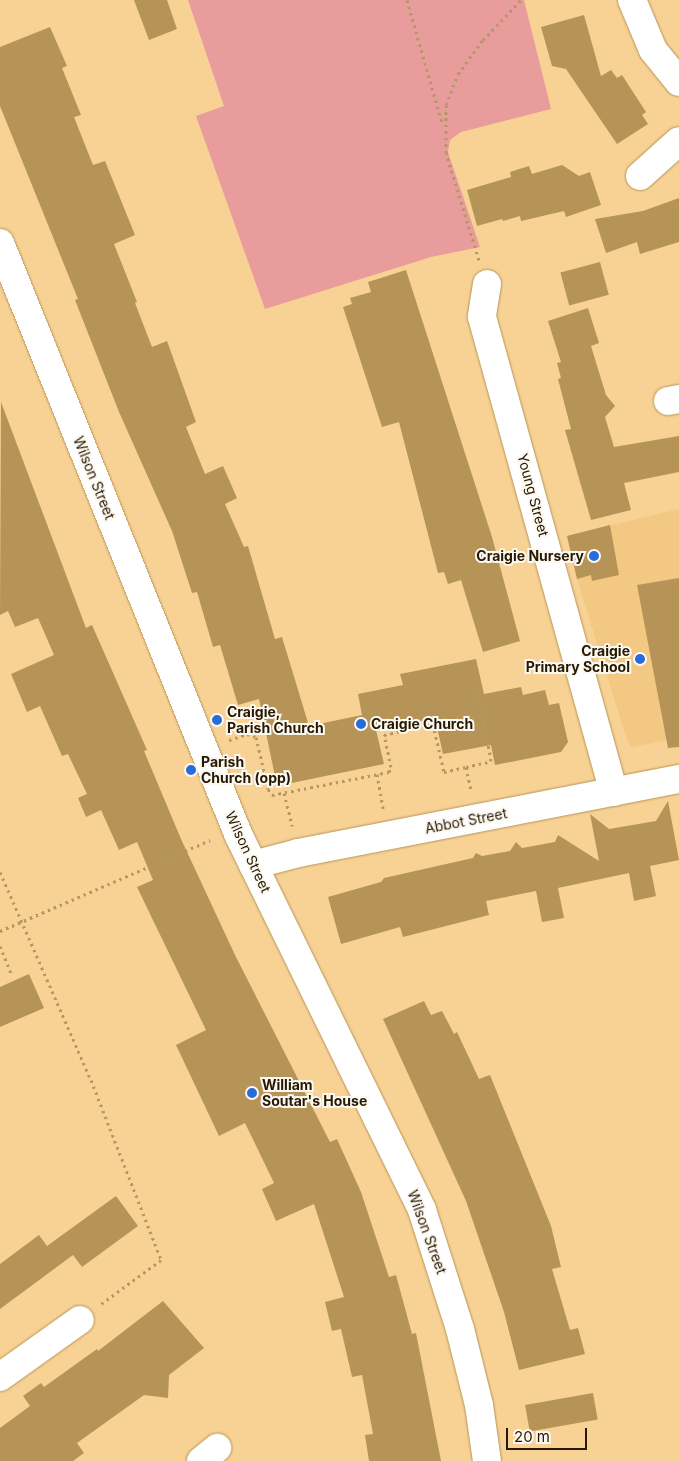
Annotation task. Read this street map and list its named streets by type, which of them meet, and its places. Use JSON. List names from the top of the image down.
{
  "streets": {
    "street": ["Wilson Street", "Young Street", "Abbot Street"]
  },
  "crossings": [
    ["Wilson Street", "Abbot Street"],
    ["Young Street", "Abbot Street"]
  ],
  "places": [
    "Craigie Nursery",
    "Craigie Primary School",
    "Craigie, Parish Church",
    "Craigie Church",
    "Parish Church (opp)",
    "William Soutar's House"
  ],
  "scale_bar": "20 m"
}
